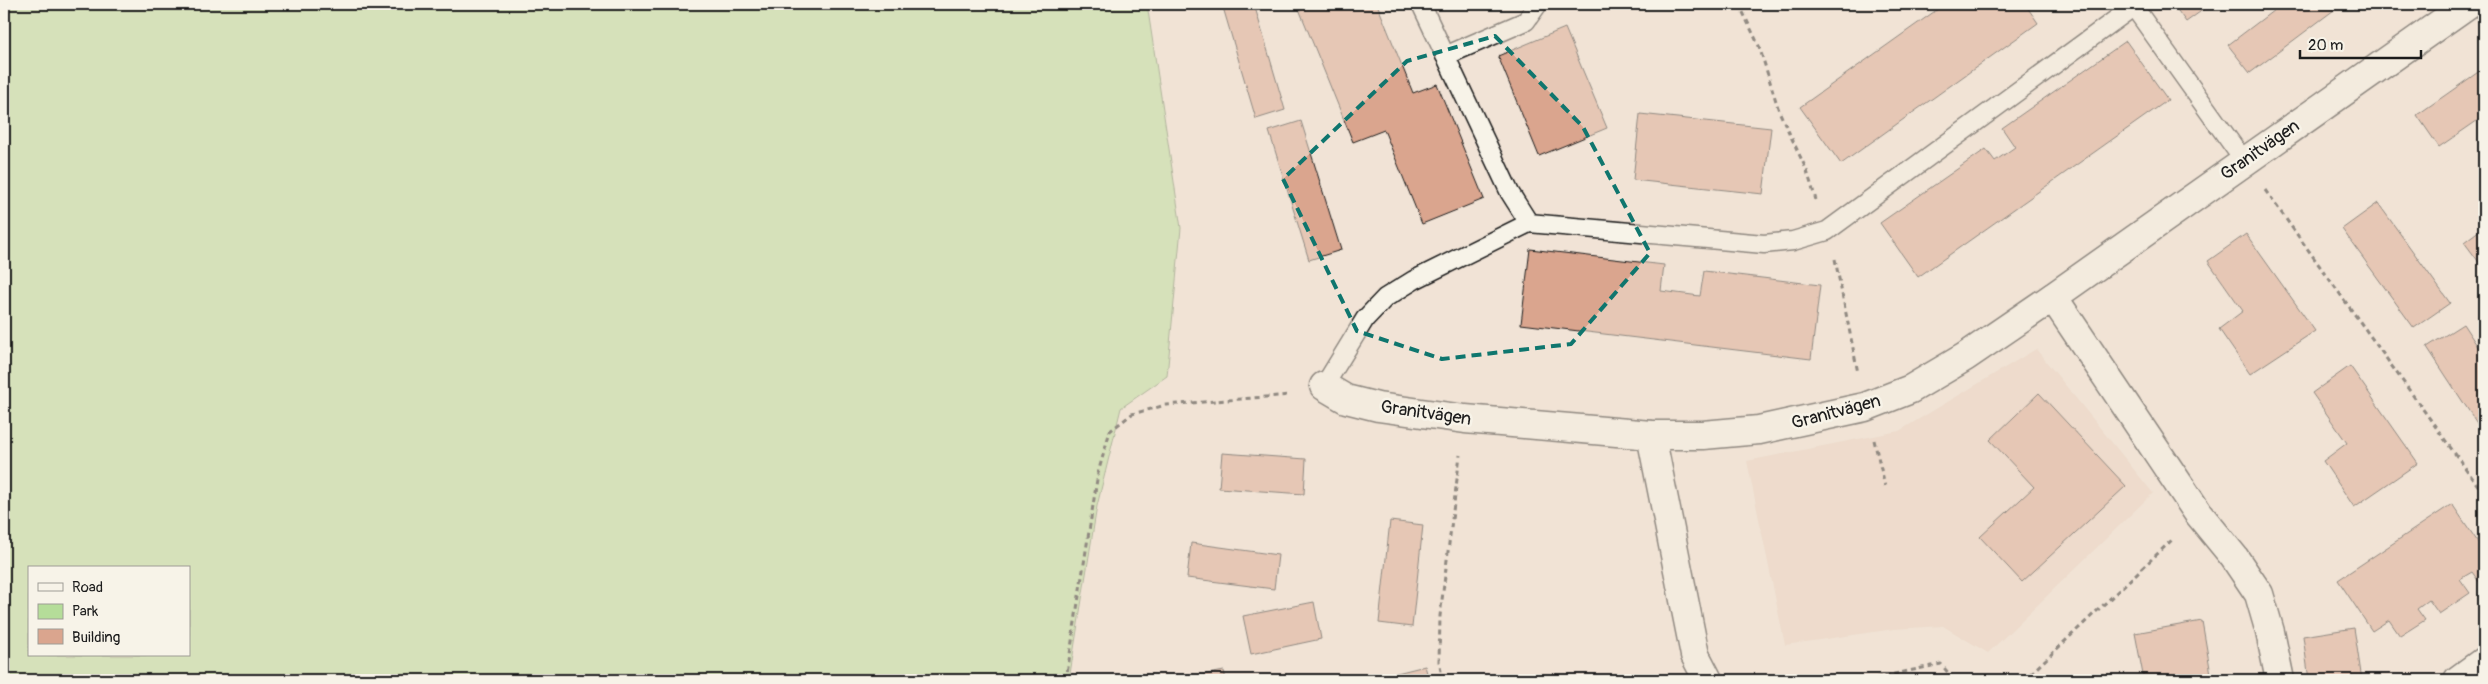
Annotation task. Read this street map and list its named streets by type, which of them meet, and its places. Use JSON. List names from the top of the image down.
{
  "streets": {
    "street": ["Granitvägen"]
  },
  "legend": ["Road", "Park", "Building"],
  "scale_bar": "20 m"
}
